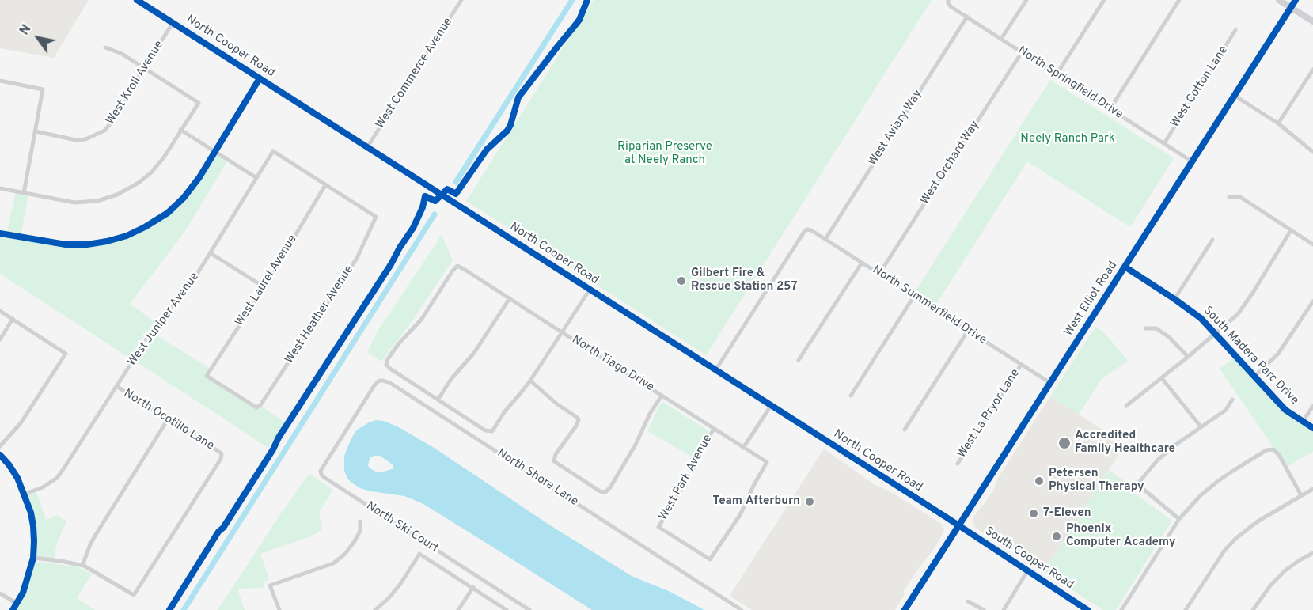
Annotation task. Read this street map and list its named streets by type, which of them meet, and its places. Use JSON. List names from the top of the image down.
{
  "streets": {
    "main road": [
      "North Cooper Road",
      "West Elliot Road",
      "South Madera Parc Drive",
      "South Cooper Road"
    ],
    "street": [
      "West Commerce Avenue",
      "West Kroll Avenue",
      "North Springfield Drive",
      "West Cotton Lane",
      "West Aviary Way",
      "West Orchard Way",
      "West Laurel Avenue",
      "North Summerfield Drive",
      "West Heather Avenue",
      "West Juniper Avenue",
      "North Tiago Drive",
      "West La Pryor Lane",
      "North Ocotillo Lane",
      "North Shore Lane",
      "West Park Avenue",
      "North Ski Court"
    ]
  },
  "crossings": [
    ["North Cooper Road", "West Commerce Avenue"],
    ["North Cooper Road", "West Kroll Avenue"],
    ["North Cooper Road", "West Elliot Road"],
    ["North Cooper Road", "North Summerfield Drive"],
    ["North Cooper Road", "South Cooper Road"],
    ["North Springfield Drive", "West Cotton Lane"],
    ["North Springfield Drive", "West Aviary Way"],
    ["North Springfield Drive", "West Orchard Way"],
    ["North Springfield Drive", "West Elliot Road"],
    ["West Aviary Way", "North Summerfield Drive"],
    ["West Orchard Way", "North Summerfield Drive"],
    ["West Laurel Avenue", "West Heather Avenue"],
    ["West Laurel Avenue", "West Juniper Avenue"],
    ["West Elliot Road", "North Summerfield Drive"],
    ["West Elliot Road", "South Madera Parc Drive"],
    ["West Elliot Road", "South Cooper Road"],
    ["North Summerfield Drive", "West La Pryor Lane"],
    ["West Heather Avenue", "West Juniper Avenue"],
    ["West Juniper Avenue", "North Ocotillo Lane"],
    ["North Tiago Drive", "West Park Avenue"],
    ["North Shore Lane", "North Ski Court"]
  ],
  "parks": ["Neely Ranch Park", "Riparian Preserve at Neely Ranch"],
  "places": [
    "Gilbert Fire & Rescue Station 257",
    "Accredited Family Healthcare",
    "Petersen Physical Therapy",
    "Team Afterburn",
    "7-Eleven",
    "Phoenix Computer Academy"
  ],
  "north": "top left"
}
